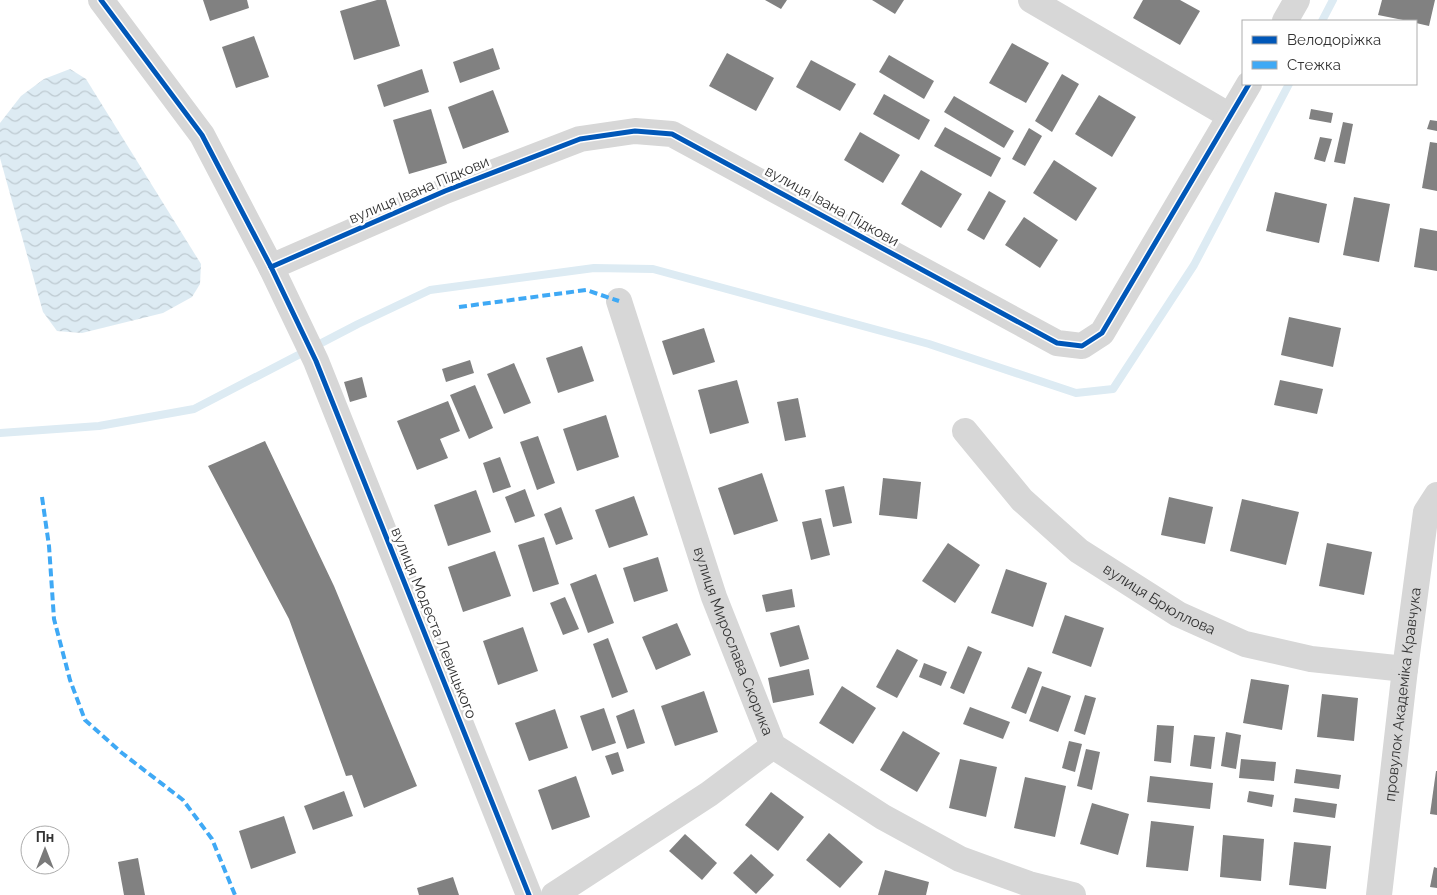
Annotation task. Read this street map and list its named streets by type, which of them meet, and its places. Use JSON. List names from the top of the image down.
{
  "streets": {
    "street": [
      "вулиця Івана Підкови",
      "вулиця Брюллова",
      "вулиця Модеста Левицького",
      "вулиця Мирослава Скорика",
      "провулок Академіка Кравчука"
    ]
  },
  "crossings": [
    ["вулиця Івана Підкови", "вулиця Модеста Левицького"],
    ["вулиця Брюллова", "провулок Академіка Кравчука"]
  ],
  "legend": ["Велодоріжка", "Стежка"],
  "north": "top"
}
